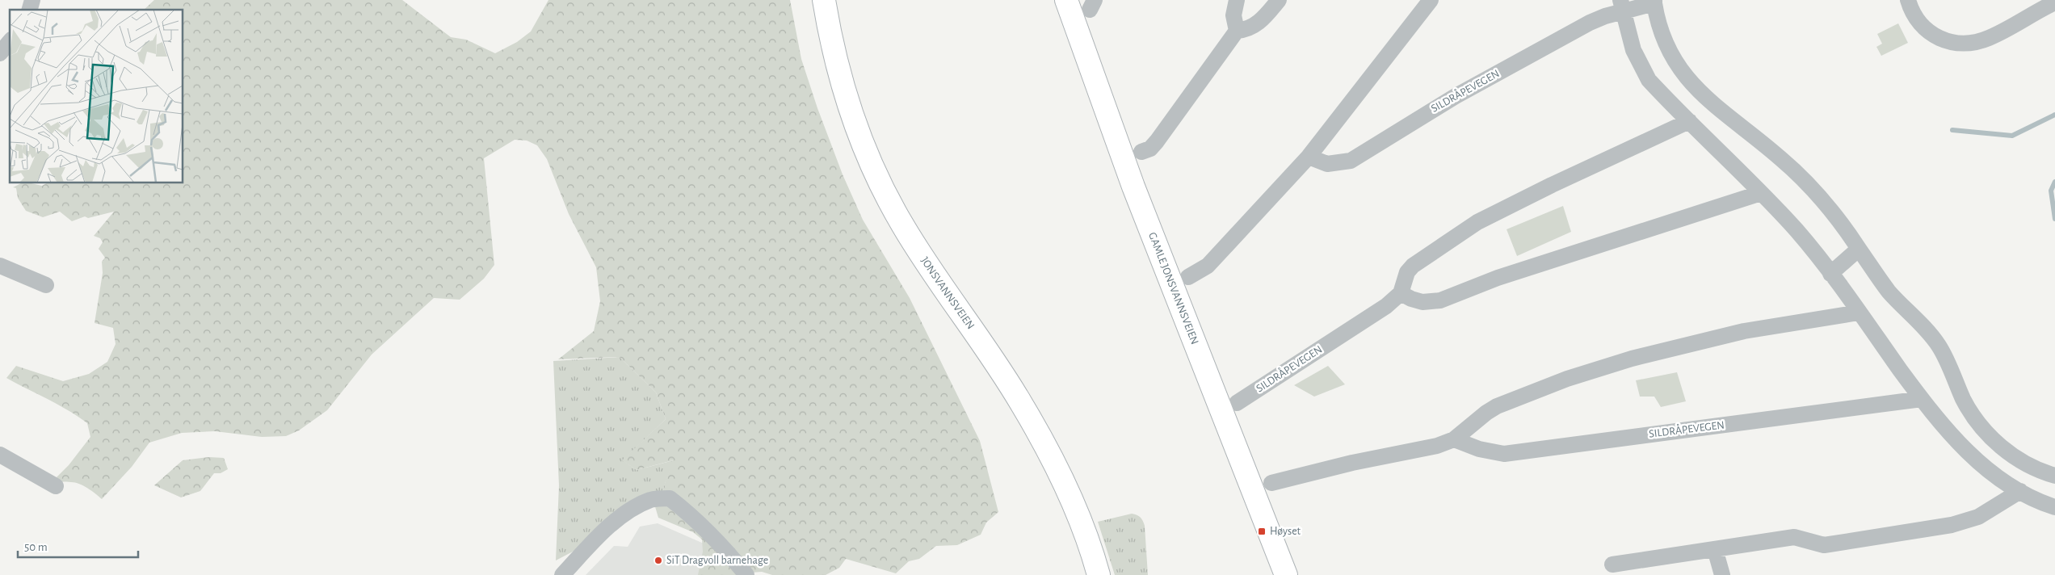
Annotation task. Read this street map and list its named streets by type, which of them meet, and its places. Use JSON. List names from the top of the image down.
{
  "streets": {
    "main road": ["GAMLE JONSVANNSVEIEN", "JONSVANNSVEIEN"],
    "street": ["SILDRÅPEVEGEN"]
  },
  "places": {
    "transit": ["Høyset"],
    "other": ["SiT Dragvoll barnehage"]
  },
  "scale_bar": "50 m"
}
